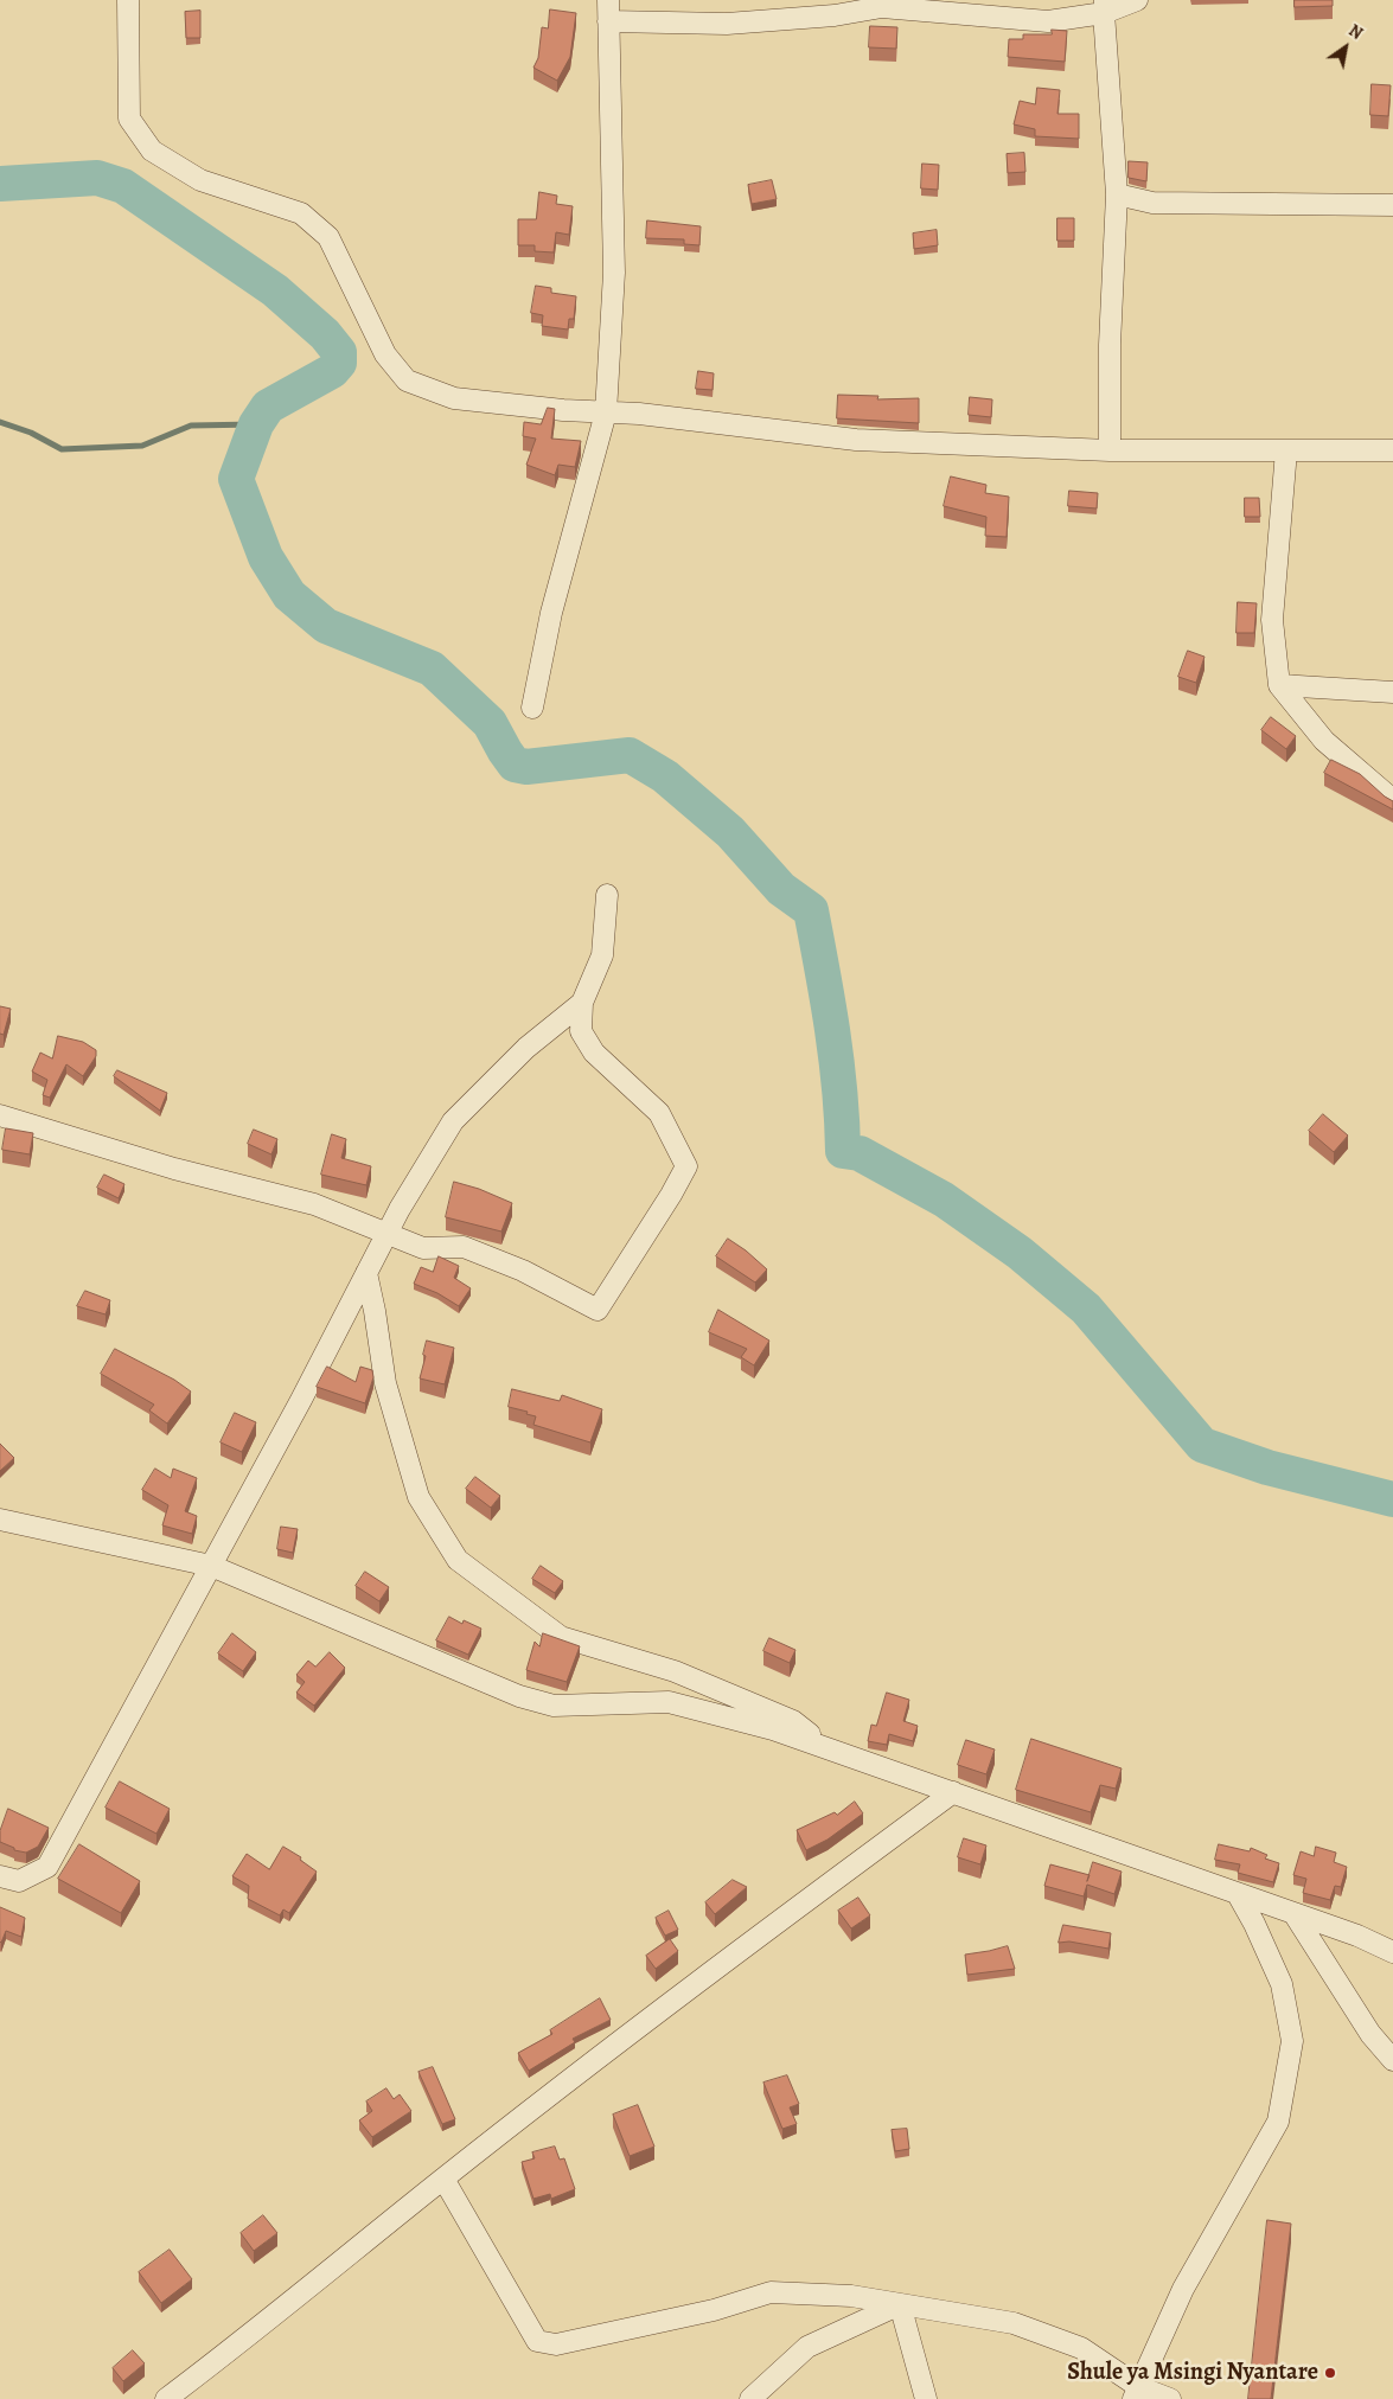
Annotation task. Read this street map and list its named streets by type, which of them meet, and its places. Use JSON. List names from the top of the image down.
{
  "places": ["Shule ya Msingi Nyantare"],
  "north": "top right"
}
